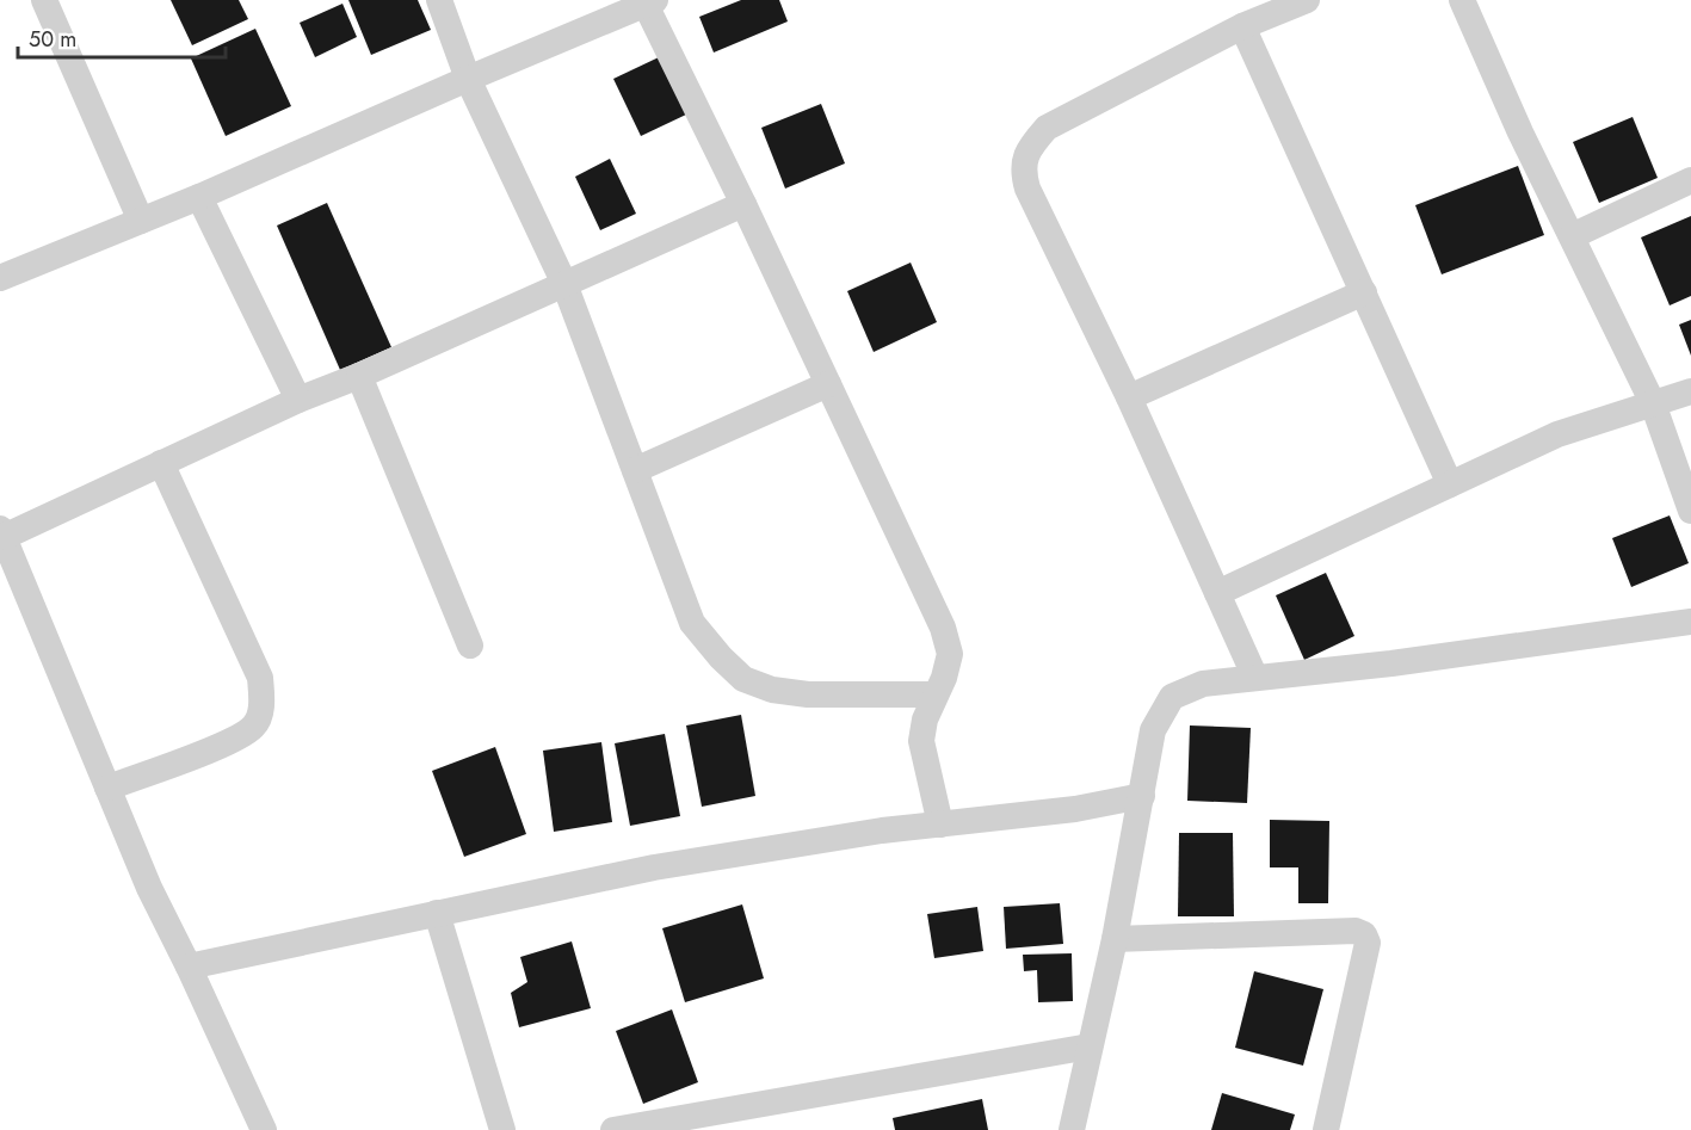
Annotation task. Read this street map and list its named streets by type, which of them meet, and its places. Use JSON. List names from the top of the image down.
{
  "scale_bar": "50 m"
}
